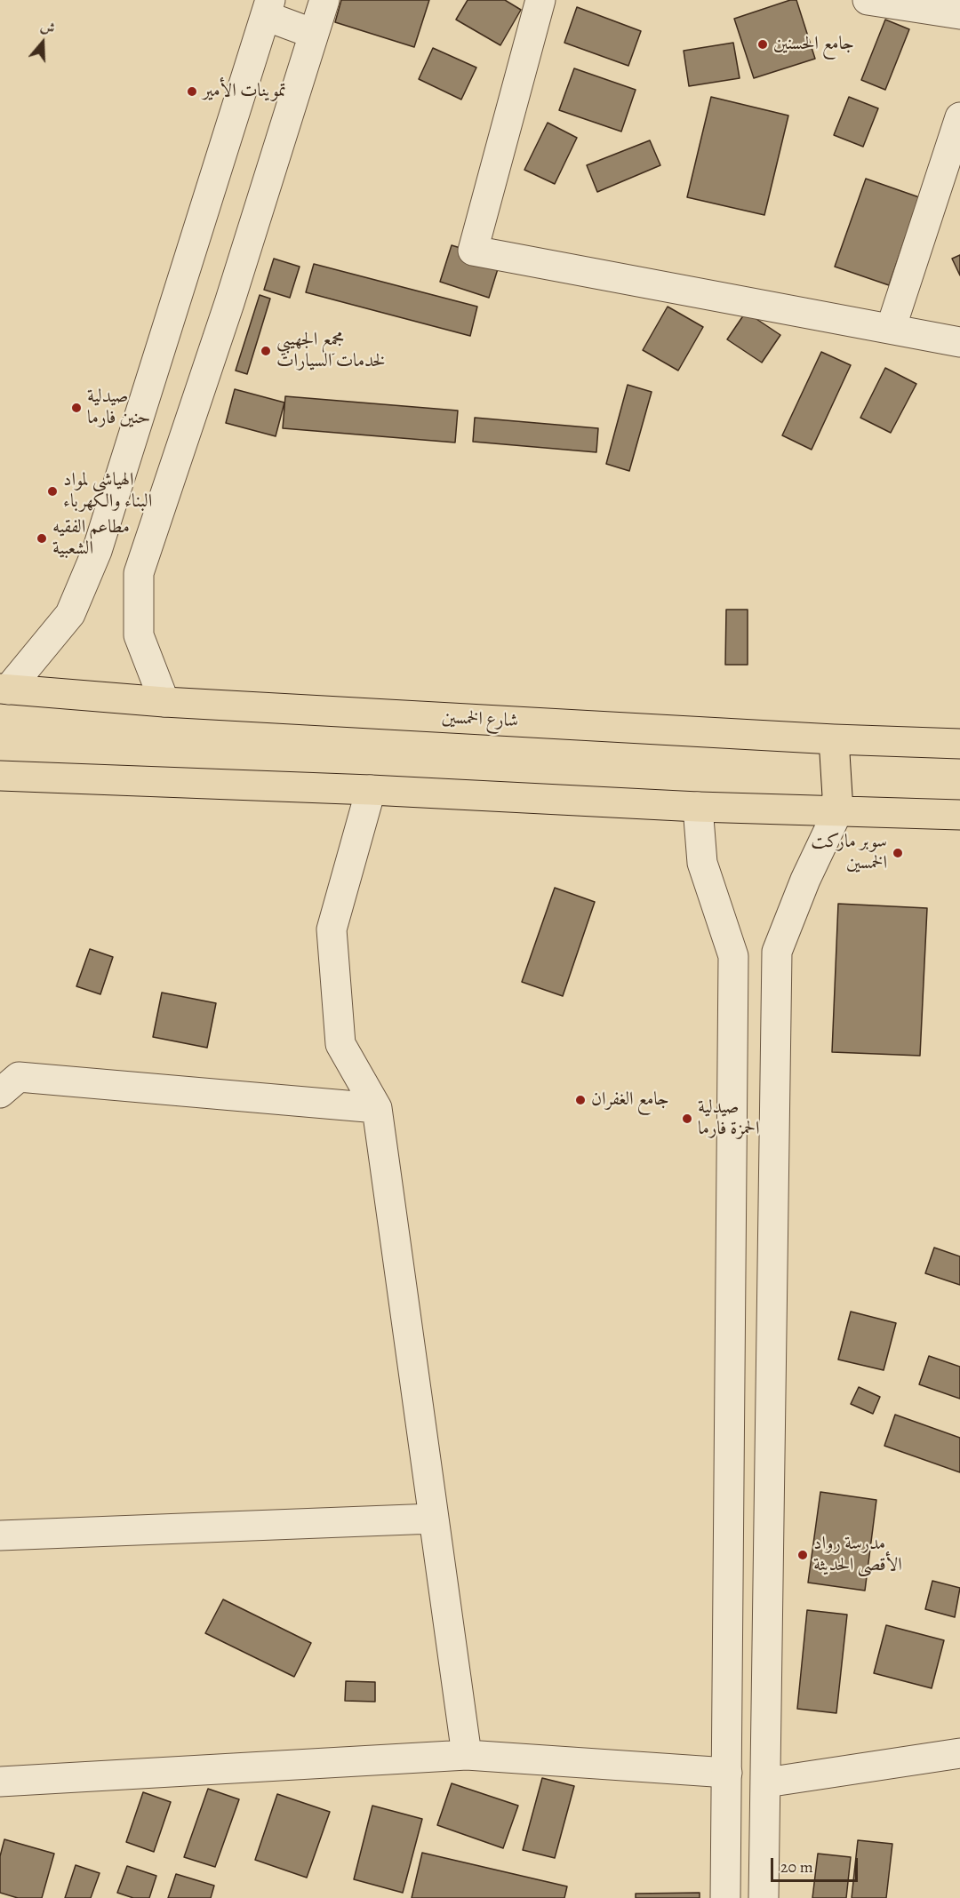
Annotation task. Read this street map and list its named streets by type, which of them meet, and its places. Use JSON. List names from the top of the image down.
{
  "streets": {
    "main road": ["شارع الخمسين"]
  },
  "places": [
    "جامع الحسنين",
    "تموينات الأمير",
    "مجمع الجهيبي لخدمات السيارات",
    "صيدلية حنين فارما",
    "الهياشي لمواد البناء والكهرباء",
    "مطاعم الفقيه الشعبية",
    "سوبر ماركت الخمسين",
    "جامع الغفران",
    "صيدلية الحمزة فارما",
    "مدرسة رواد الأقصى الحديثة"
  ],
  "scale_bar": "20 m",
  "north": "top"
}
